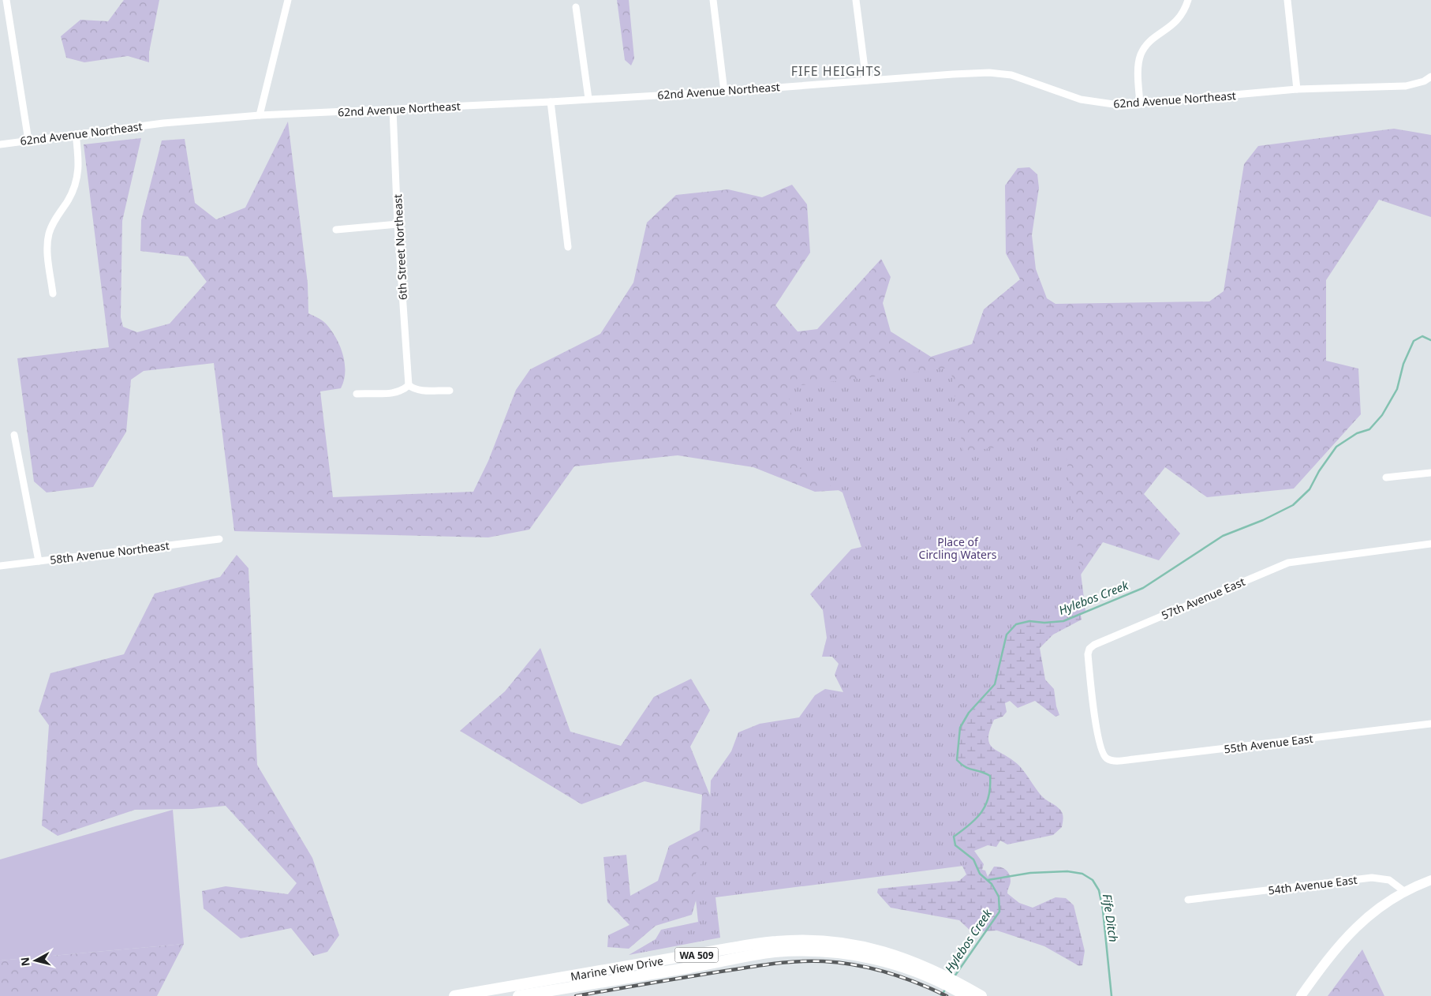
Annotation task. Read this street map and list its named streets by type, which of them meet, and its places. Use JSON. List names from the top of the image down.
{
  "streets": {
    "main road": ["WA 509", "Marine View Drive"],
    "street": [
      "62nd Avenue Northeast",
      "6th Street Northeast",
      "58th Avenue Northeast",
      "57th Avenue East",
      "55th Avenue East",
      "54th Avenue East"
    ]
  },
  "crossings": [
    ["62nd Avenue Northeast", "6th Street Northeast"],
    ["57th Avenue East", "55th Avenue East"]
  ],
  "districts": ["FIFE HEIGHTS"],
  "water": ["Hylebos Creek", "Fife Ditch"],
  "parks": ["Place of Circling Waters"],
  "north": "left"
}
